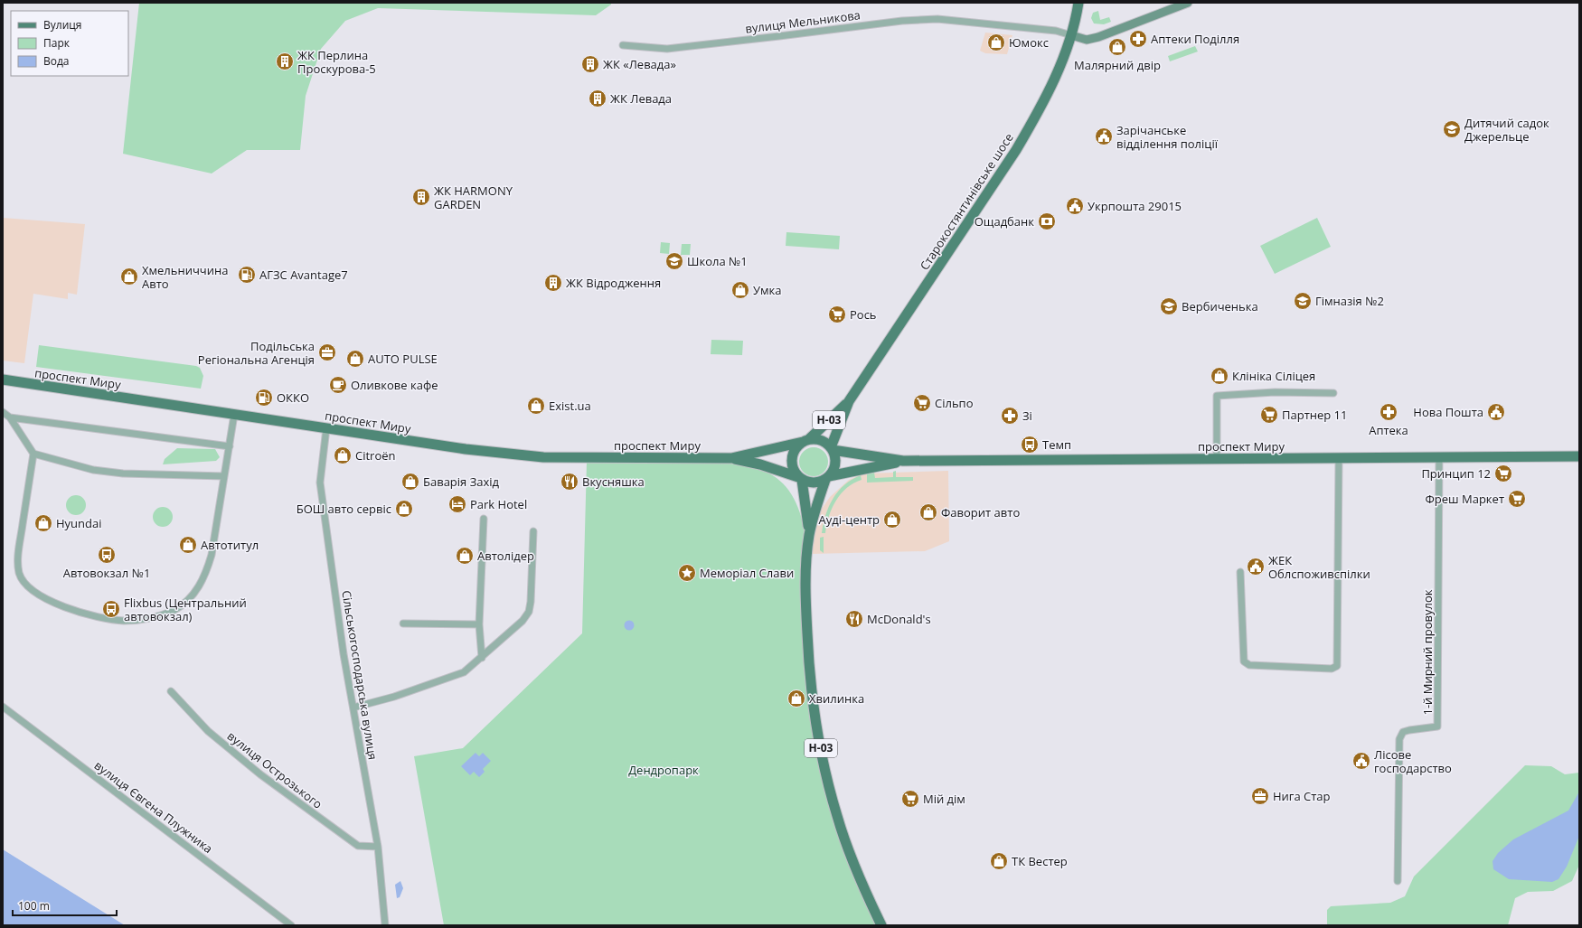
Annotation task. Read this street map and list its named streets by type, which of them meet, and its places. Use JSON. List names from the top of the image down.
{
  "streets": {
    "main road": ["Старокостянтинівське шосе", "проспект Миру", "Н-03"],
    "street": [
      "вулиця Мельникова",
      "1-й Мирний провулок",
      "Сільськогосподарська вулиця",
      "вулиця Острозького",
      "вулиця Євгена Плужника"
    ]
  },
  "crossings": [
    ["вулиця Мельникова", "Старокостянтинівське шосе"],
    ["Старокостянтинівське шосе", "Н-03"],
    ["проспект Миру", "Н-03"],
    ["проспект Миру", "1-й Мирний провулок"],
    ["проспект Миру", "Сільськогосподарська вулиця"],
    ["Сільськогосподарська вулиця", "вулиця Острозького"]
  ],
  "parks": ["Дендропарк"],
  "places": {
    "pharmacy": ["Аптеки Поділля", "Аптека", "Зі"],
    "shop": [
      "Юмокс",
      "Малярний двір",
      "Хмельниччина Авто",
      "Умка",
      "AUTO PULSE",
      "Клініка Сіліцея",
      "Exist.ua",
      "Citroën",
      "Баварія Захід",
      "БОШ авто сервіс",
      "Фаворит авто",
      "Ауді-центр",
      "Hyundai",
      "Автотитул",
      "Автолідер",
      "Хвилинка",
      "ТК Вестер"
    ],
    "building": [
      "ЖК Перлина Проскурова-5",
      "ЖК «Левада»",
      "ЖК Левада",
      "ЖК HARMONY GARDEN",
      "ЖК Відродження"
    ],
    "school or university": [
      "Дитячий садок Джерельце",
      "Школа №1",
      "Гімназія №2",
      "Вербиченька"
    ],
    "public building": [
      "Зарічанське відділення поліції",
      "Укрпошта 29015",
      "Нова Пошта",
      "ЖЕК Облспоживспілки",
      "Лісове господарство"
    ],
    "bank": ["Ощадбанк"],
    "fuel station": ["АГЗС Avantage7", "ОККО"],
    "supermarket": [
      "Рось",
      "Сільпо",
      "Партнер 11",
      "Принцип 12",
      "Фреш Маркет",
      "Мій дім"
    ],
    "office": ["Подільська Регіональна Агенція", "Нига Стар"],
    "cafe": ["Оливкове кафе"],
    "bus stop": ["Темп", "Автовокзал №1", "Flixbus (Центральний автовокзал)"],
    "restaurant": ["Вкусняшка", "McDonald's"],
    "hotel": ["Park Hotel"],
    "place": ["Меморіал Слави"]
  },
  "legend": ["Вулиця", "Парк", "Вода"],
  "scale_bar": "100 m"
}
